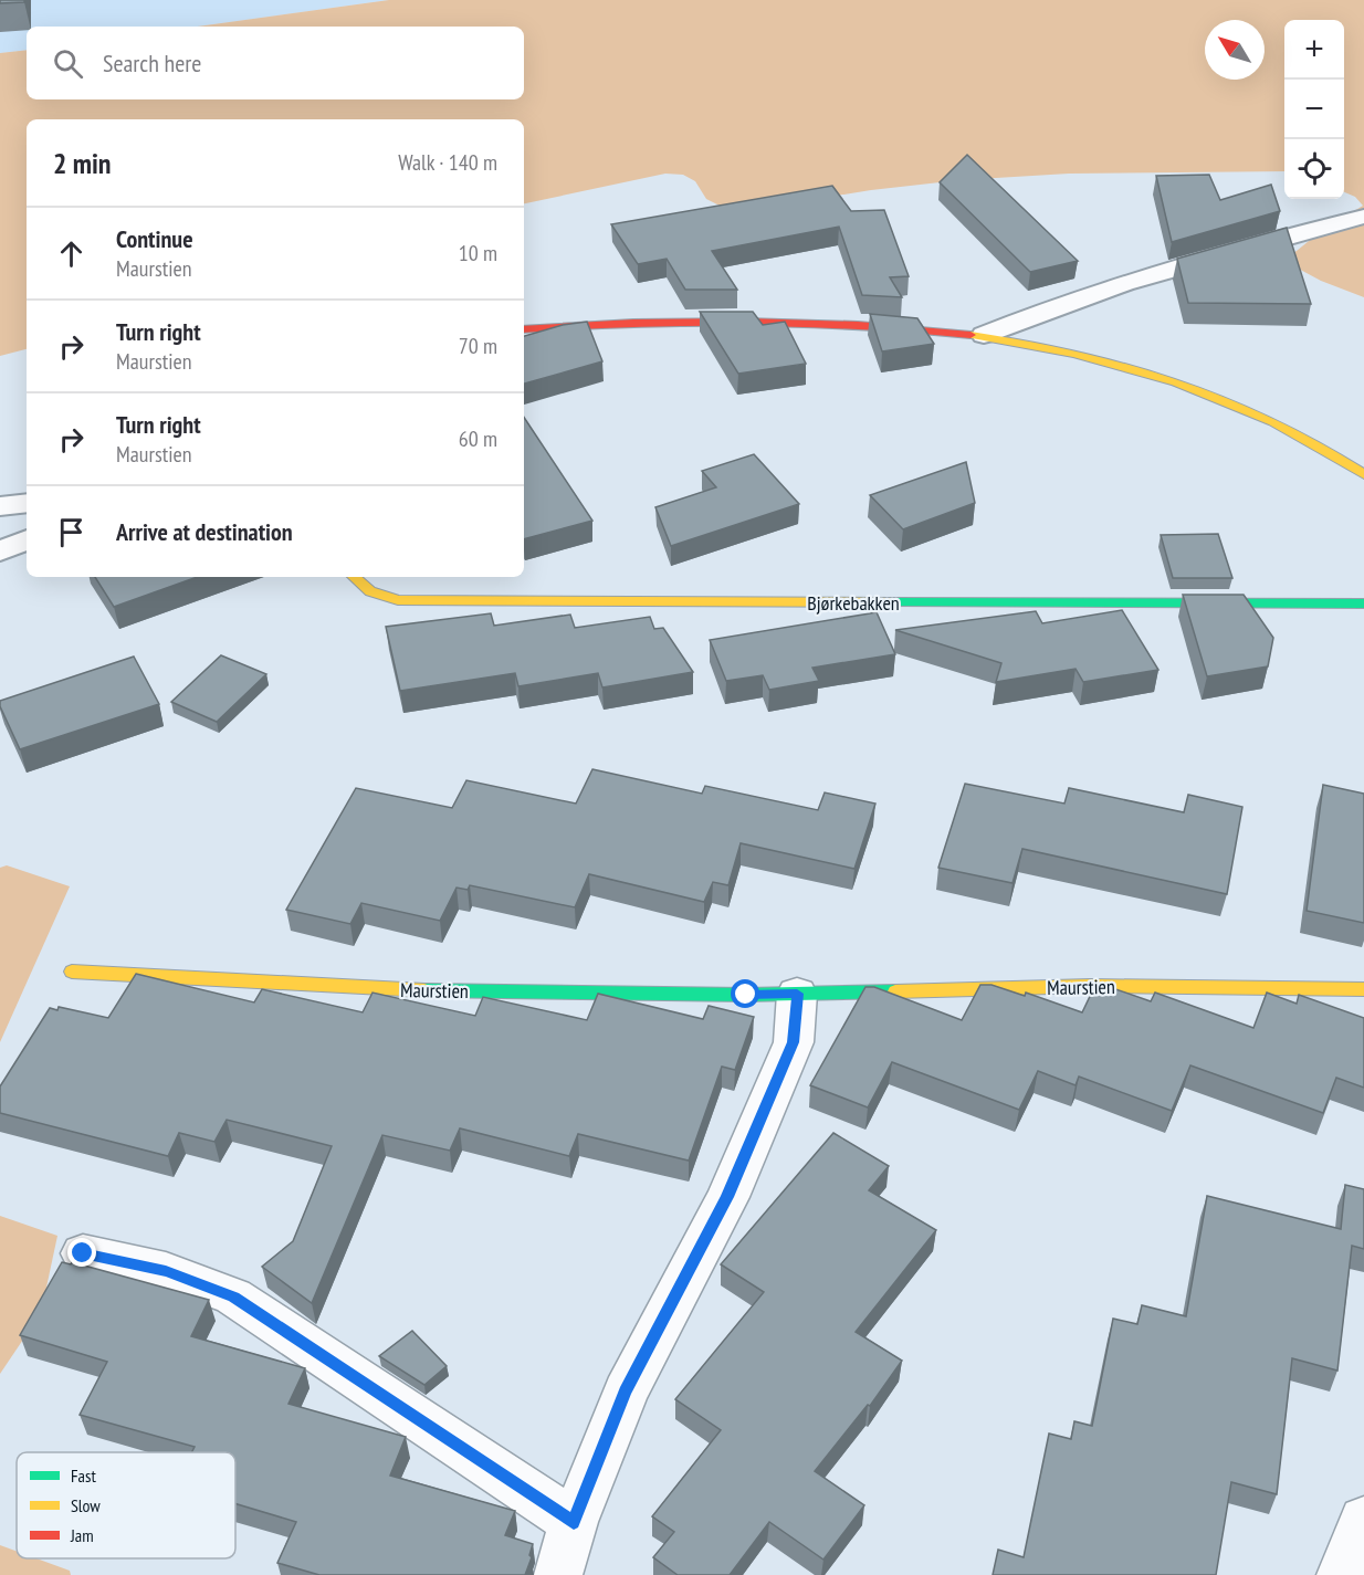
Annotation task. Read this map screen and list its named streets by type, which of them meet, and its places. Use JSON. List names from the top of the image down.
{
  "streets": {
    "street": ["Bjørkebakken", "Maurstien"]
  },
  "legend": ["Fast", "Slow", "Jam"],
  "north": "top left",
  "page": {
    "map_buttons": ["+", "−"],
    "search": "Search here",
    "heading": ["2 min", "Walk · 140 m"],
    "list": [
      ["Continue", "Maurstien", "10 m"],
      ["Turn right", "Maurstien", "70 m"],
      ["Turn right", "Maurstien", "60 m"],
      "Arrive at destination"
    ]
  }
}
